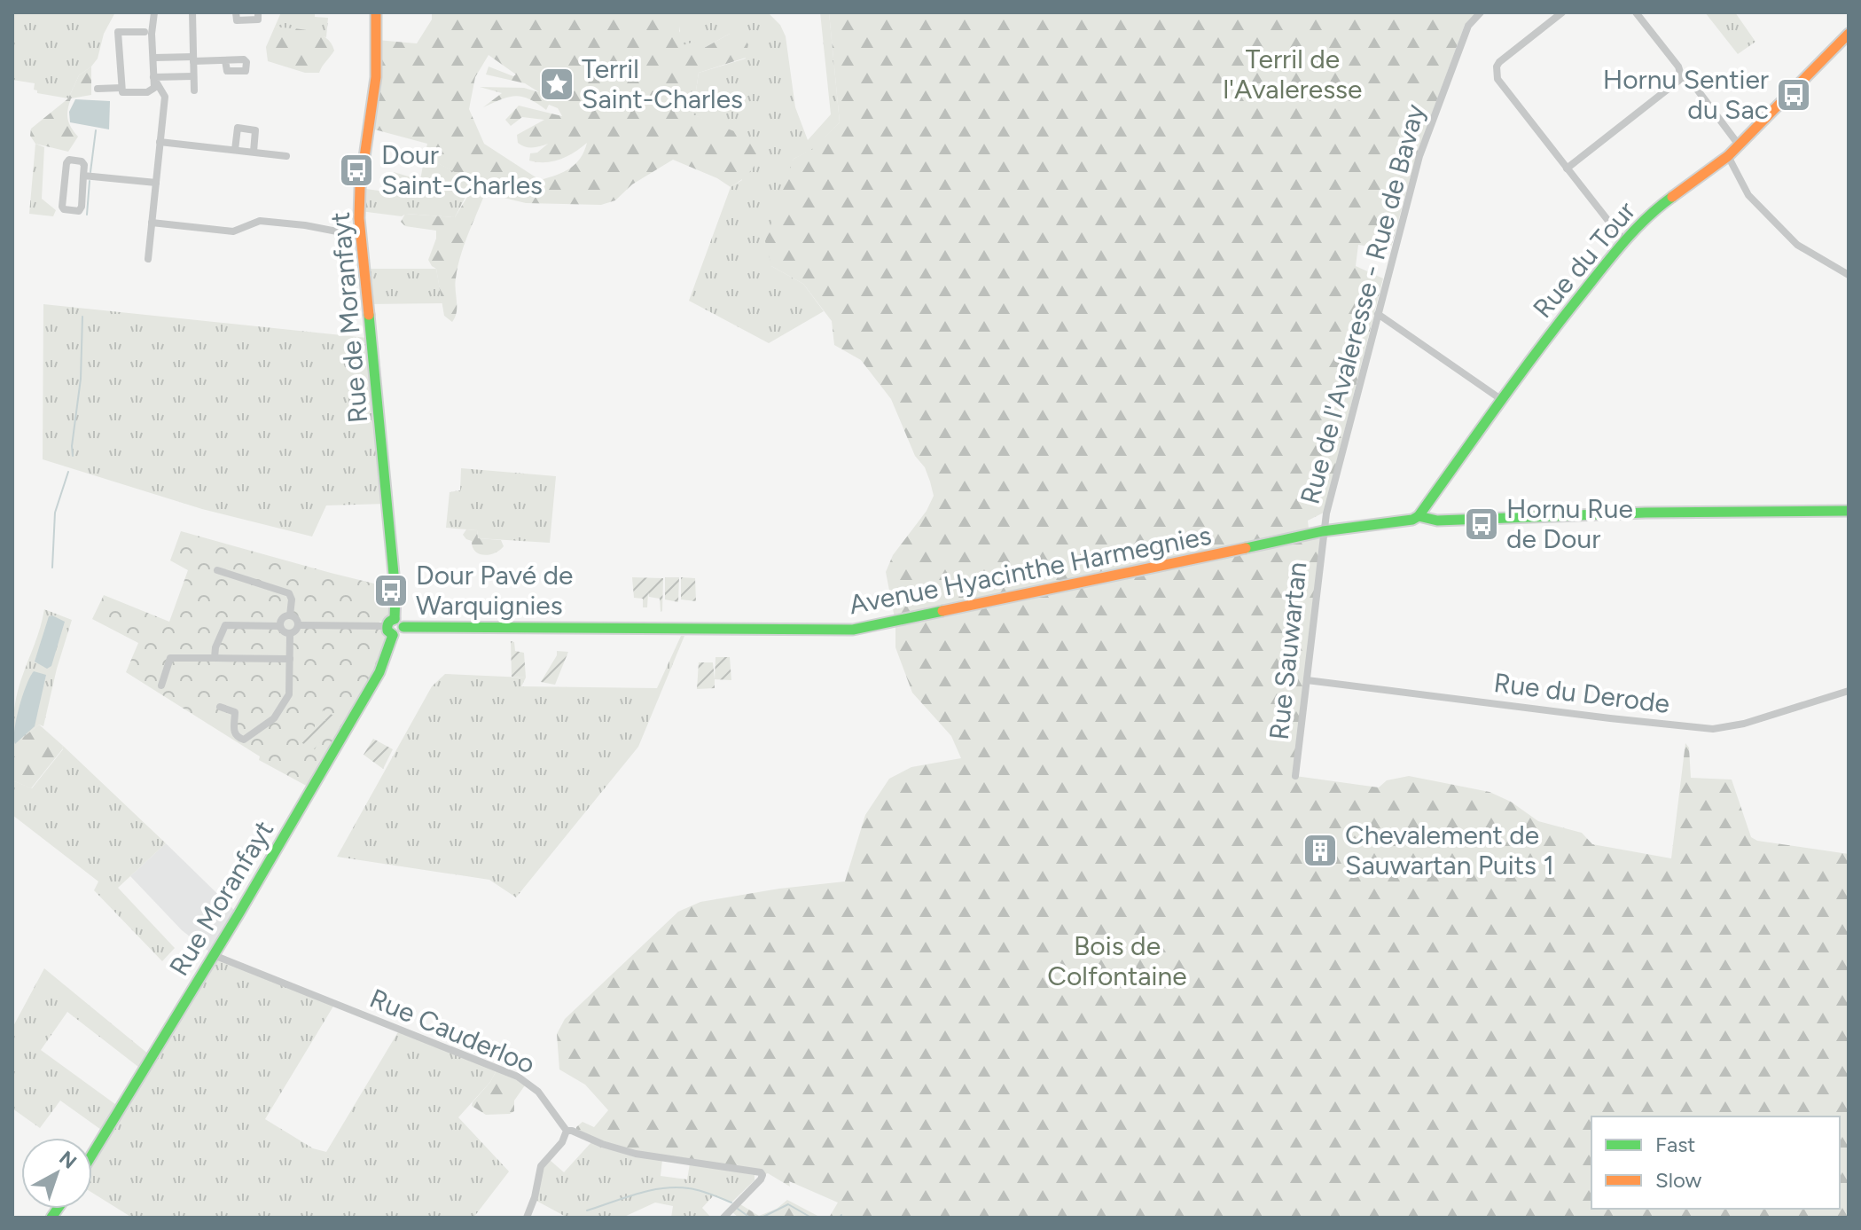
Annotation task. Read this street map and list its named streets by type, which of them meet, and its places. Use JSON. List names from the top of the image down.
{
  "streets": {
    "street": [
      "Rue du Tour",
      "Rue de l'Avaleresse - Rue de Bavay",
      "Rue de Moranfayt",
      "Avenue Hyacinthe Harmegnies",
      "Rue Sauwartan",
      "Rue du Derode",
      "Rue Moranfayt",
      "Rue Cauderloo"
    ]
  },
  "crossings": [
    ["Rue du Tour", "Avenue Hyacinthe Harmegnies"],
    ["Rue de l'Avaleresse - Rue de Bavay", "Avenue Hyacinthe Harmegnies"],
    ["Rue de l'Avaleresse - Rue de Bavay", "Rue Sauwartan"],
    ["Rue de Moranfayt", "Avenue Hyacinthe Harmegnies"],
    ["Rue de Moranfayt", "Rue Moranfayt"],
    ["Avenue Hyacinthe Harmegnies", "Rue Sauwartan"],
    ["Avenue Hyacinthe Harmegnies", "Rue Moranfayt"],
    ["Rue Sauwartan", "Rue du Derode"],
    ["Rue Moranfayt", "Rue Cauderloo"]
  ],
  "parks": ["Terril de l'Avaleresse", "Bois de Colfontaine"],
  "places": {
    "place": ["Terril Saint-Charles"],
    "bus stop": [
      "Hornu Sentier du Sac",
      "Dour Saint-Charles",
      "Hornu Rue de Dour",
      "Dour Pavé de Warquignies"
    ],
    "building": ["Chevalement de Sauwartan Puits 1"]
  },
  "legend": ["Fast", "Slow"],
  "north": "top right"
}
